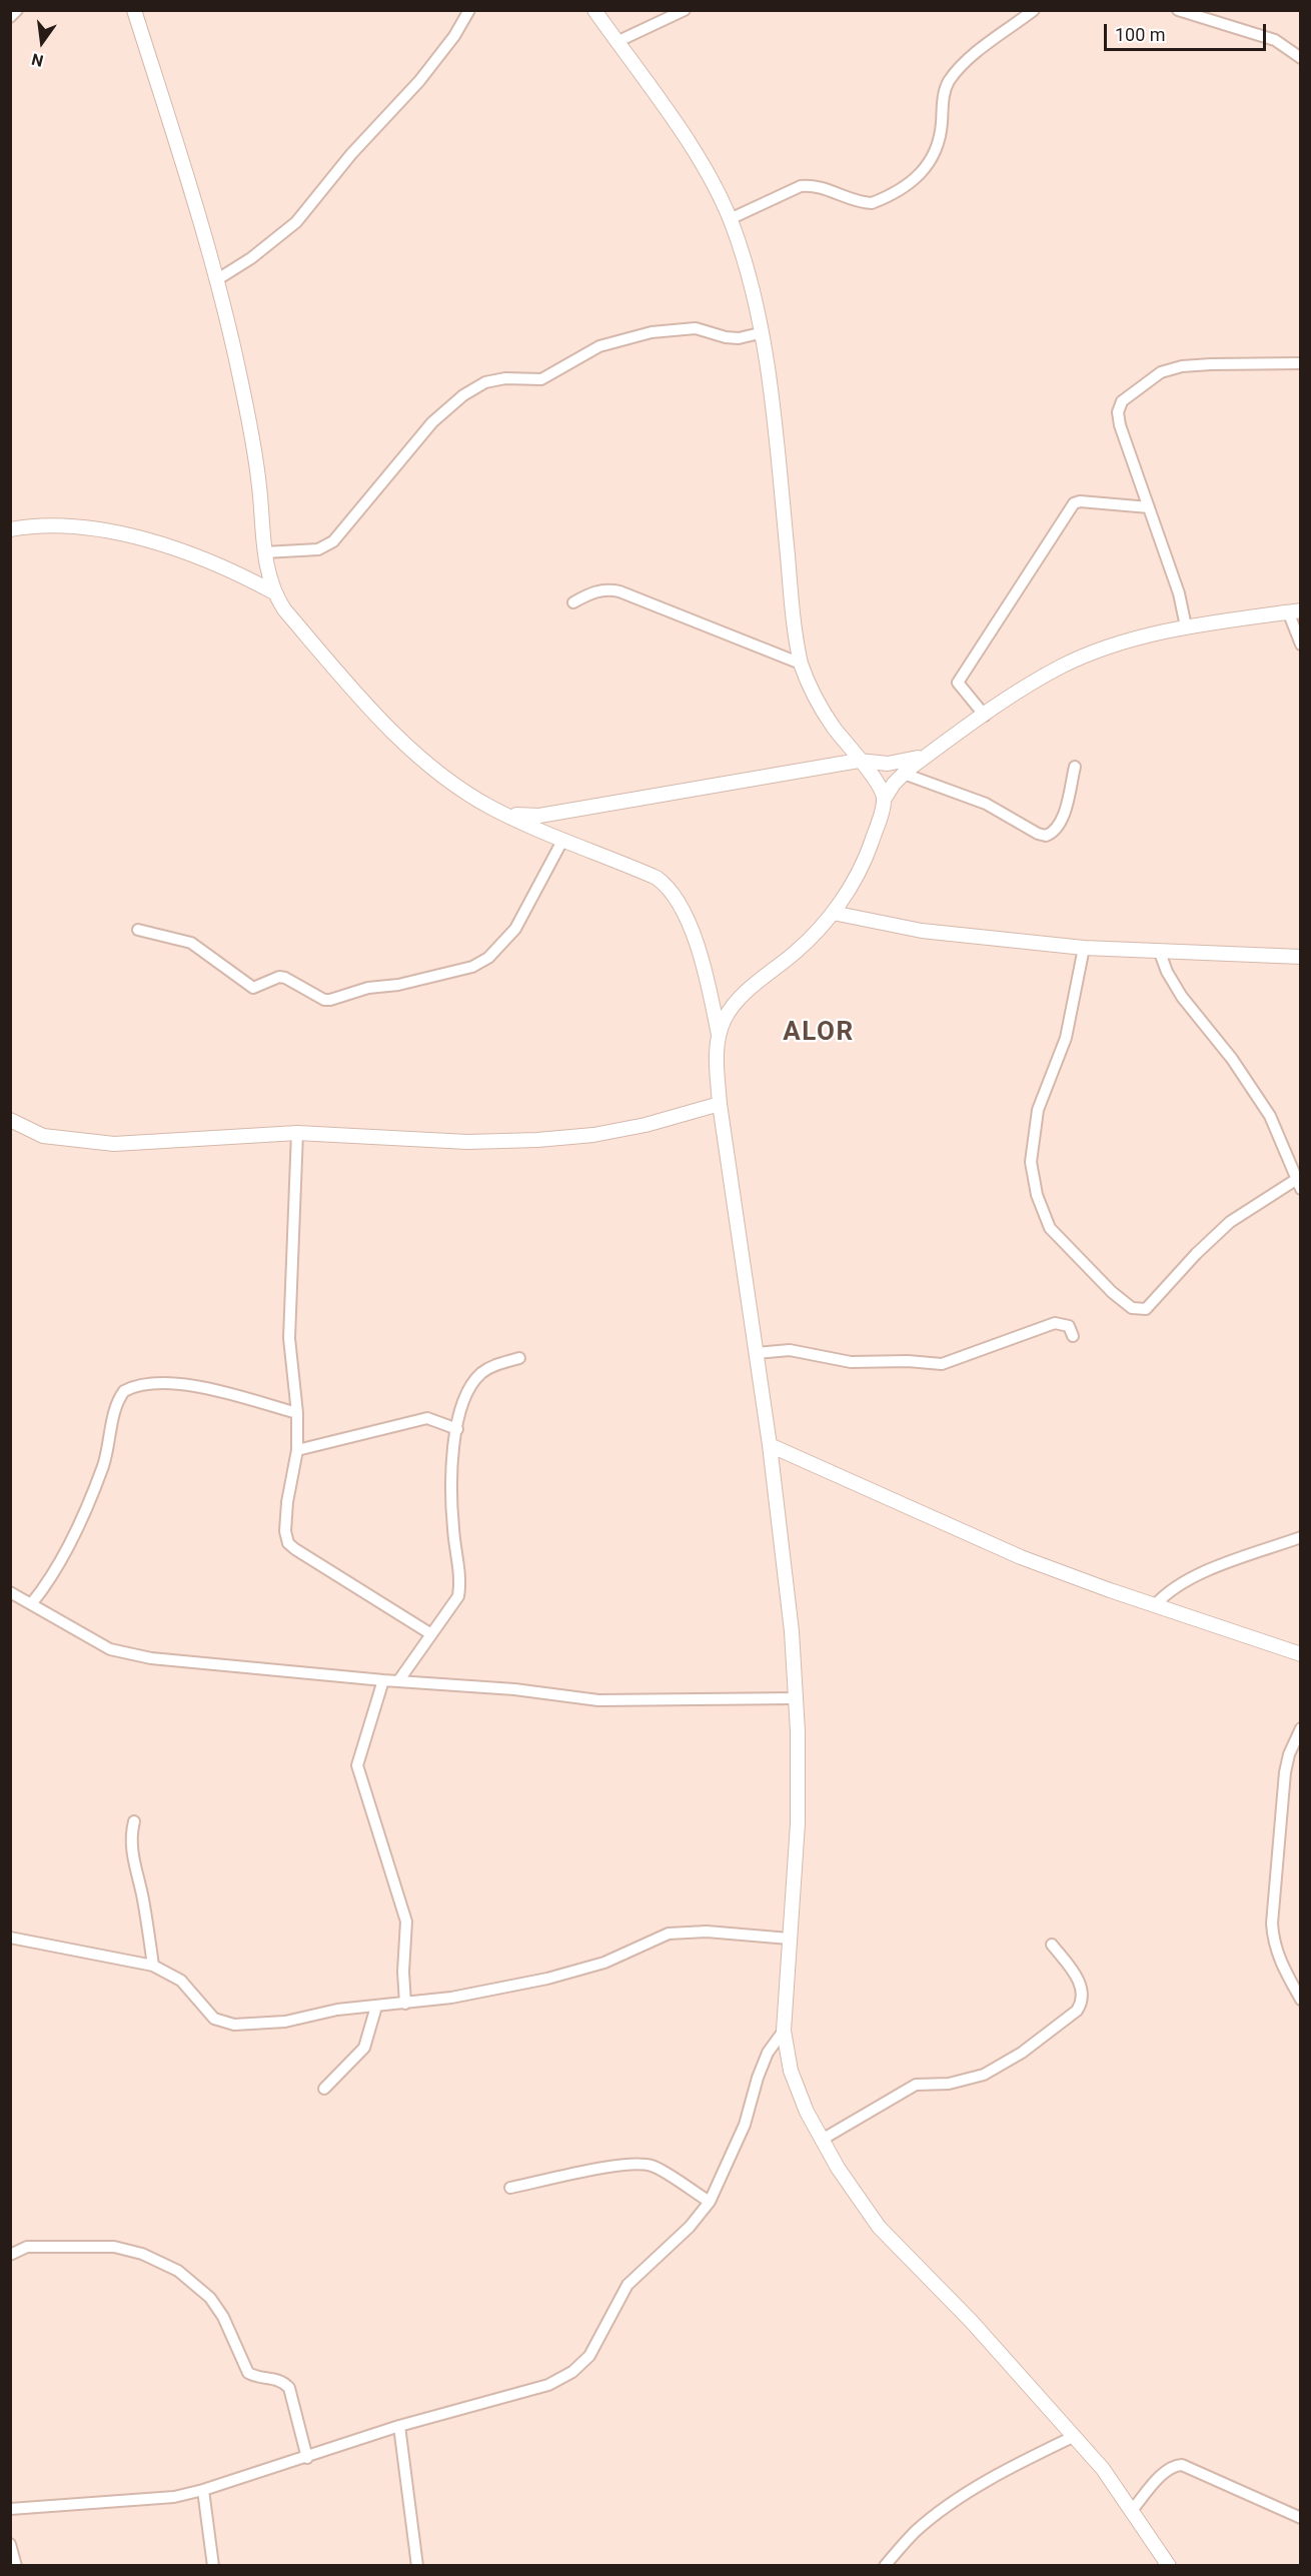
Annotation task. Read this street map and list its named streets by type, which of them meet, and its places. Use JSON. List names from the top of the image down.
{
  "districts": ["ALOR"],
  "scale_bar": "100 m",
  "north": "bottom"
}
